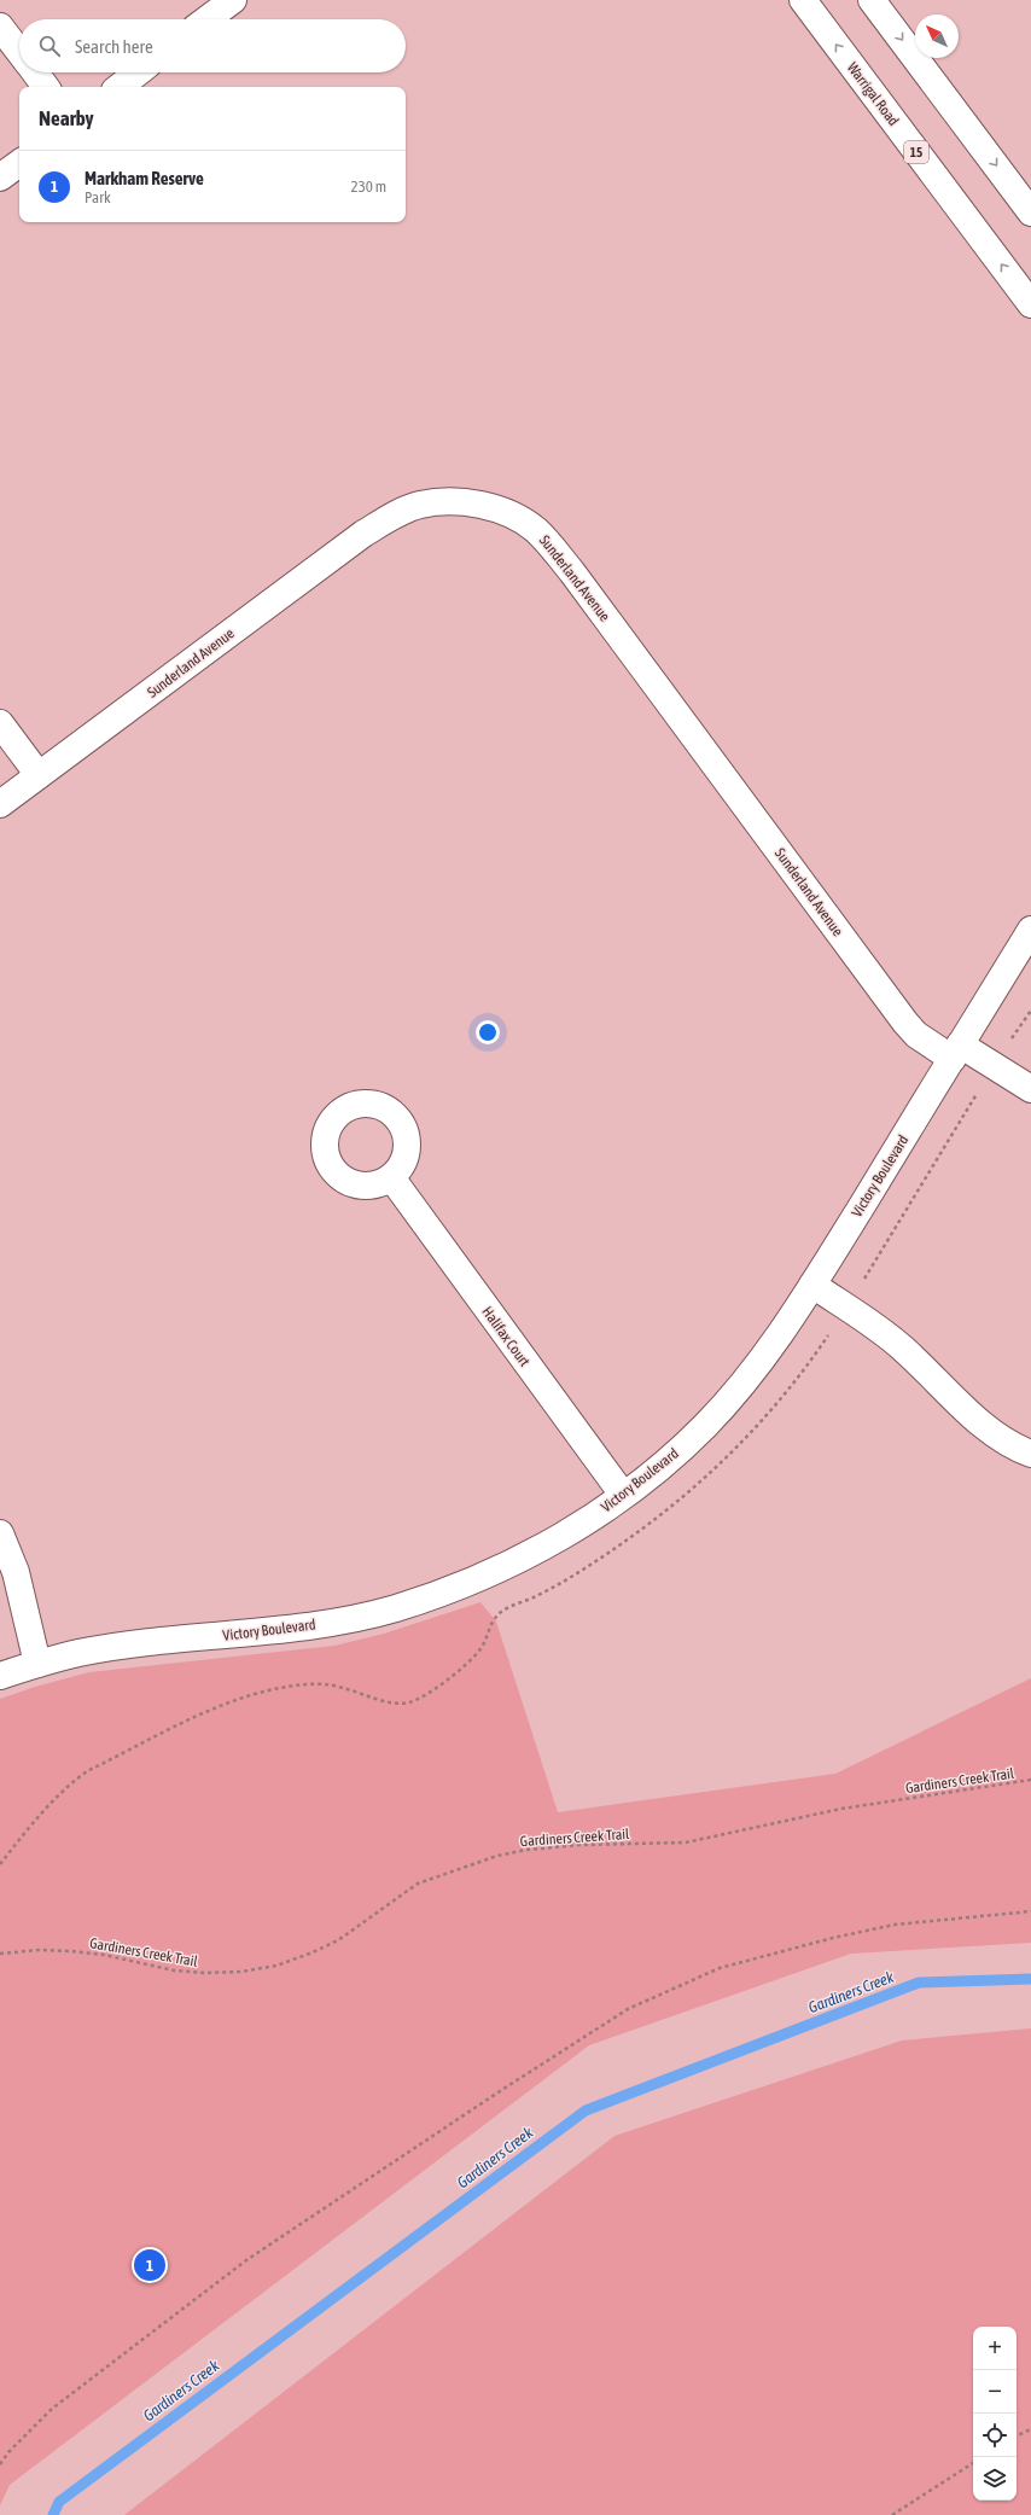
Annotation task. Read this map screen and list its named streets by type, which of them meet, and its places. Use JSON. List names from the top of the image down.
{
  "streets": {
    "main road": [
      "Warrigal Road",
      "15",
      "Sunderland Avenue",
      "Victory Boulevard",
      "Halifax Court"
    ],
    "path": ["Gardiners Creek Trail"]
  },
  "crossings": [
    ["Sunderland Avenue", "Victory Boulevard"],
    ["Victory Boulevard", "Halifax Court"]
  ],
  "water": ["Gardiners Creek"],
  "north": "top left",
  "page": {
    "search": "Search here",
    "heading": "Nearby",
    "list": [
      {
        "mark": "1",
        "name": "Markham Reserve",
        "note": "Park",
        "value": "230 m"
      }
    ],
    "pins": "1",
    "map_buttons": ["+", "−"]
  }
}
